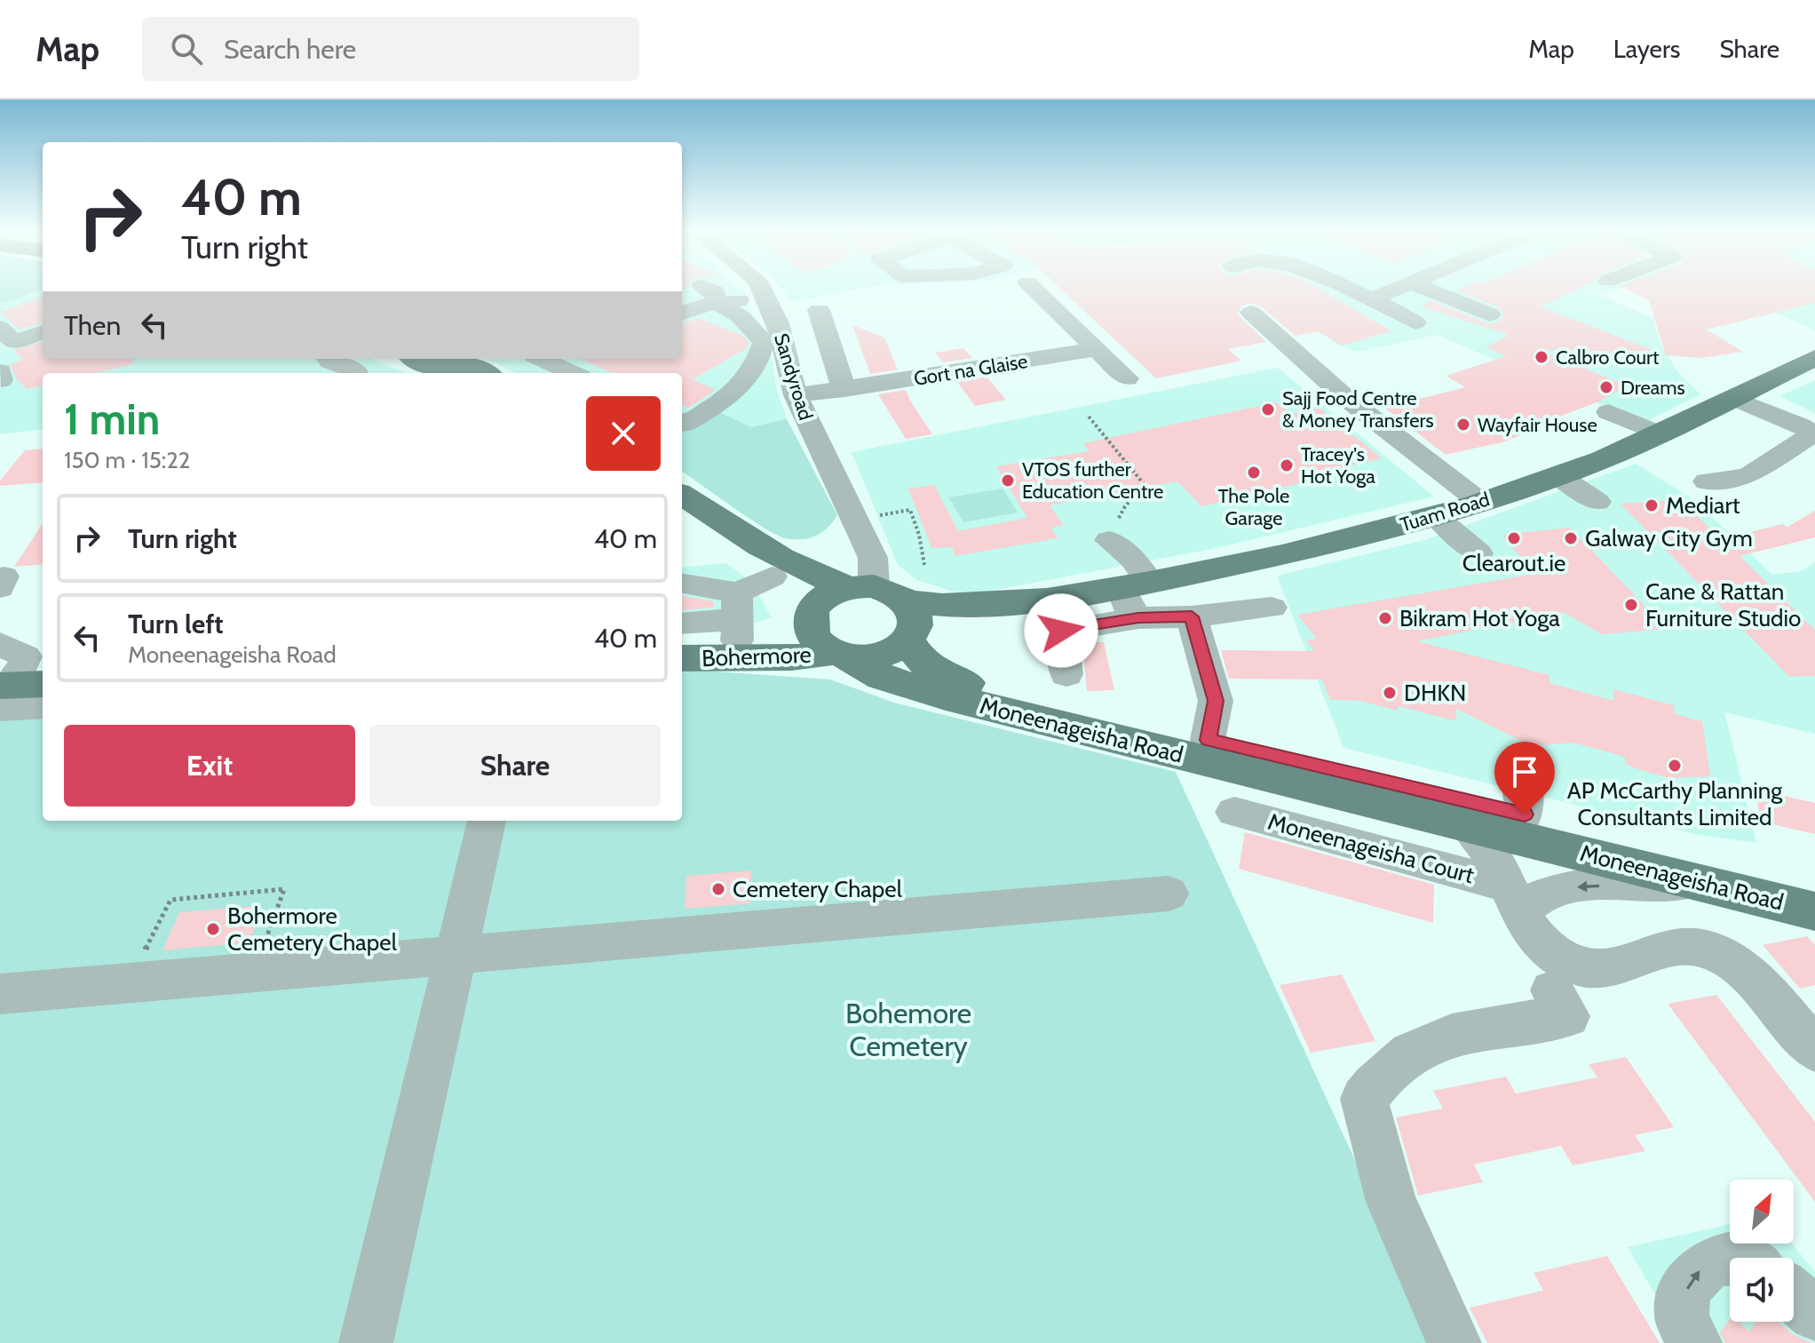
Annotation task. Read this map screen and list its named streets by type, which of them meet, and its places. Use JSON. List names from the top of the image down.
{
  "streets": {
    "main road": ["Tuam Road", "Bohermore", "Moneenageisha Road"],
    "street": ["Gort na Glaise", "Sandyroad", "Moneenageisha Court"]
  },
  "crossings": [
    ["Gort na Glaise", "Sandyroad"],
    ["Sandyroad", "Tuam Road"],
    ["Sandyroad", "Bohermore"],
    ["Sandyroad", "Moneenageisha Road"],
    ["Tuam Road", "Bohermore"],
    ["Tuam Road", "Moneenageisha Road"],
    ["Bohermore", "Moneenageisha Road"],
    ["Moneenageisha Road", "Moneenageisha Court"]
  ],
  "parks": ["Bohemore Cemetery"],
  "places": [
    "Calbro Court",
    "Dreams",
    "Sajj Food Centre & Money Transfers",
    "Wayfair House",
    "Tracey's Hot Yoga",
    "The Pole Garage",
    "VTOS further Education Centre",
    "Mediart",
    "Clearout.ie",
    "Galway City Gym",
    "Cane & Rattan Furniture Studio",
    "Bikram Hot Yoga",
    "DHKN",
    "AP McCarthy Planning Consultants Limited",
    "Cemetery Chapel",
    "Bohermore Cemetery Chapel"
  ],
  "north": "top right",
  "page": {
    "header": "Map",
    "search": "Search here",
    "nav": ["Map", "Layers", "Share"],
    "turn": ["40 m", "Turn right"],
    "then": "Then",
    "heading": ["1 min", "150 m · 15:22"],
    "list": [
      {
        "name": "Turn right",
        "value": "40 m"
      },
      {
        "name": "Turn left",
        "note": "Moneenageisha Road",
        "value": "40 m"
      }
    ],
    "buttons": ["Exit", "Share"]
  }
}
